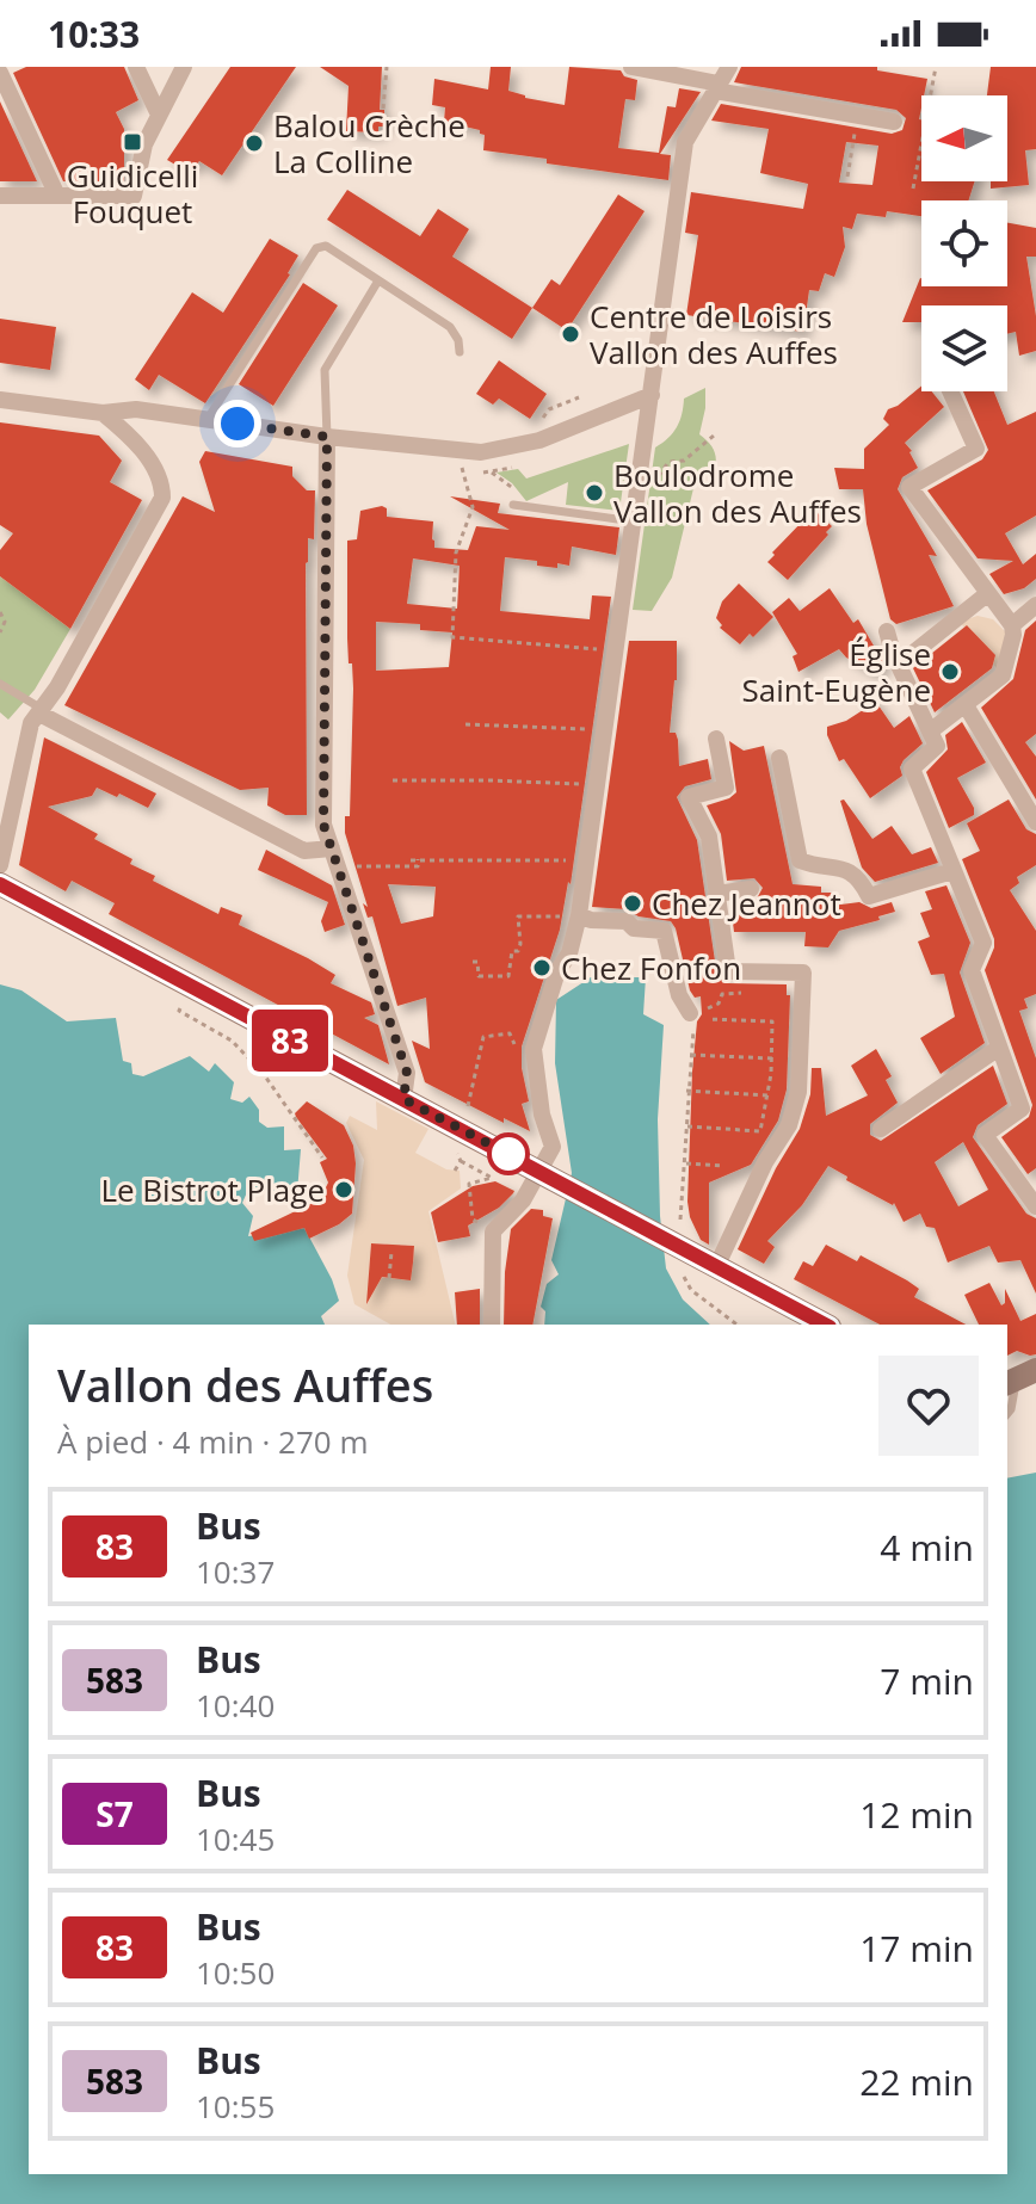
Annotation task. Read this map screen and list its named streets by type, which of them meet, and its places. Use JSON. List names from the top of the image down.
{
  "places": {
    "transit": ["Guidicelli Fouquet"],
    "other": [
      "Balou Crèche La Colline",
      "Centre de Loisirs Vallon des Auffes",
      "Boulodrome Vallon des Auffes",
      "Église Saint-Eugène",
      "Chez Jeannot",
      "Chez Fonfon",
      "Le Bistrot Plage"
    ]
  },
  "lines": ["bus line 83"],
  "north": "left",
  "page": {
    "status": "10:33",
    "on_map": "83",
    "heading": ["Vallon des Auffes", "À pied · 4 min · 270 m"],
    "list": [
      {
        "mark": "83",
        "name": "Bus",
        "note": "10:37",
        "value": "4 min"
      },
      {
        "mark": "583",
        "name": "Bus",
        "note": "10:40",
        "value": "7 min"
      },
      {
        "mark": "S7",
        "name": "Bus",
        "note": "10:45",
        "value": "12 min"
      },
      {
        "mark": "83",
        "name": "Bus",
        "note": "10:50",
        "value": "17 min"
      },
      {
        "mark": "583",
        "name": "Bus",
        "note": "10:55",
        "value": "22 min"
      }
    ]
  }
}
